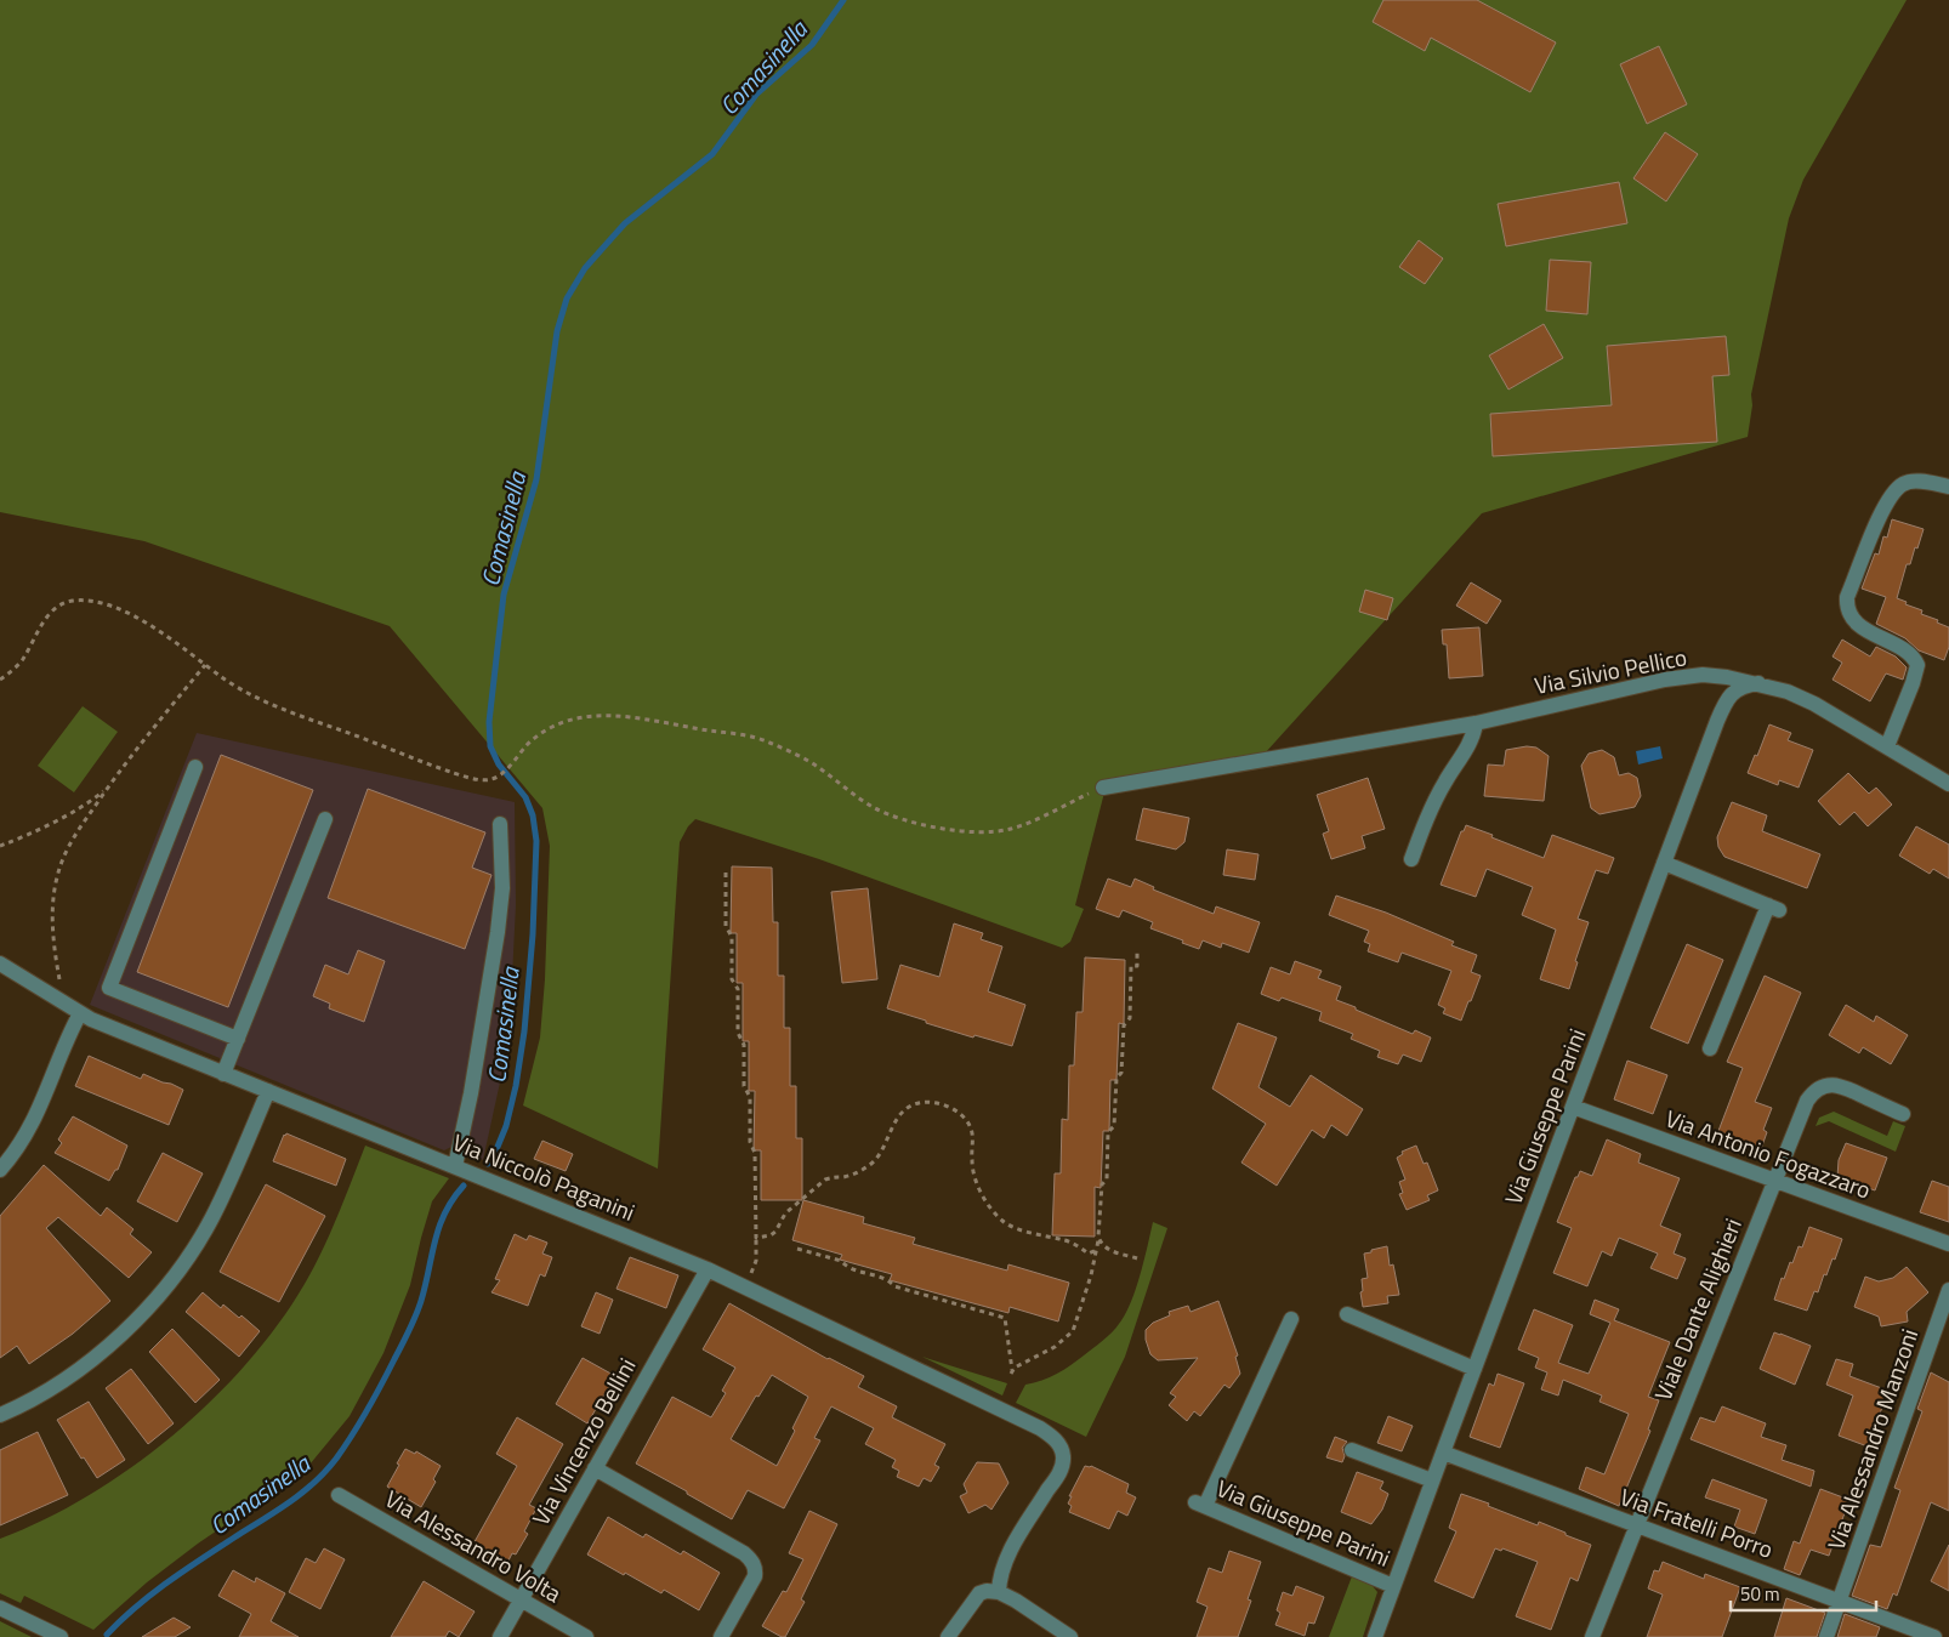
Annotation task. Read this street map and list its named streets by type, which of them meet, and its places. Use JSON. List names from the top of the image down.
{
  "streets": {
    "street": [
      "Via Silvio Pellico",
      "Via Giuseppe Parini",
      "Via Antonio Fogazzaro",
      "Via Niccolò Paganini",
      "Viale Dante Alighieri",
      "Via Alessandro Manzoni",
      "Via Vincenzo Bellini",
      "Via Fratelli Porro",
      "Via Alessandro Volta"
    ]
  },
  "crossings": [
    ["Via Silvio Pellico", "Via Giuseppe Parini"],
    ["Via Giuseppe Parini", "Via Antonio Fogazzaro"],
    ["Via Giuseppe Parini", "Via Fratelli Porro"],
    ["Via Antonio Fogazzaro", "Viale Dante Alighieri"],
    ["Via Niccolò Paganini", "Via Vincenzo Bellini"],
    ["Viale Dante Alighieri", "Via Fratelli Porro"],
    ["Via Alessandro Manzoni", "Via Fratelli Porro"],
    ["Via Vincenzo Bellini", "Via Alessandro Volta"]
  ],
  "water": ["Comasinella"],
  "scale_bar": "50 m"
}
